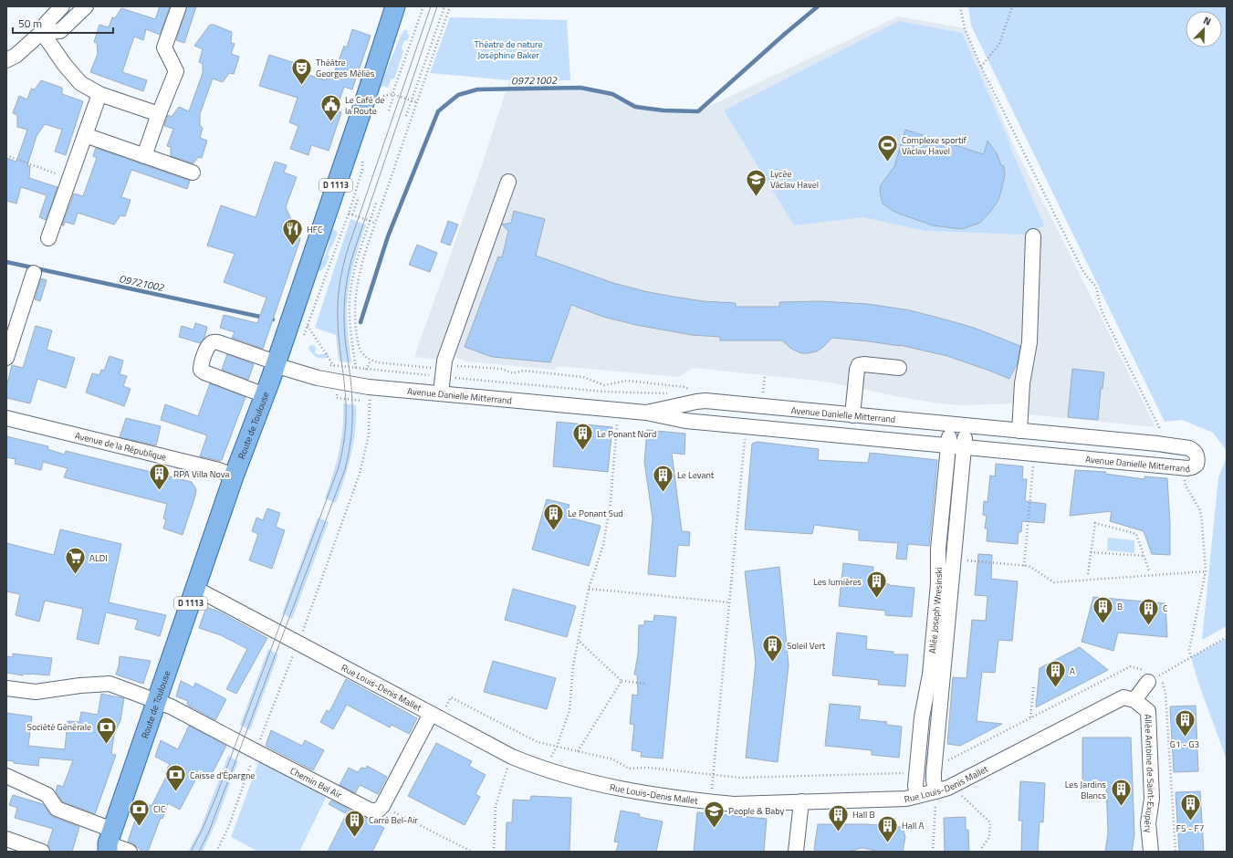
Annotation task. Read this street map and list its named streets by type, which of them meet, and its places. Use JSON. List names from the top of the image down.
{
  "streets": {
    "main road": ["D 1113", "Route de Toulouse"],
    "street": [
      "Avenue Danielle Mitterrand",
      "Avenue de la République",
      "Allée Joseph Wresinski",
      "Rue Louis-Denis Mallet",
      "Allée Antoine de Saint-Exupéry",
      "Chemin Bel Air"
    ]
  },
  "crossings": [
    ["Avenue Danielle Mitterrand", "Route de Toulouse"],
    ["Avenue Danielle Mitterrand", "Allée Joseph Wresinski"],
    ["Route de Toulouse", "Avenue de la République"],
    ["Route de Toulouse", "Rue Louis-Denis Mallet"],
    ["Route de Toulouse", "Chemin Bel Air"],
    ["Allée Joseph Wresinski", "Rue Louis-Denis Mallet"],
    ["Rue Louis-Denis Mallet", "Allée Antoine de Saint-Exupéry"]
  ],
  "water": ["O9721002"],
  "parks": ["Théatre de nature Joséphine Baker"],
  "places": {
    "theatre": ["Théâtre Georges Méliès"],
    "public building": ["Le Café de la Route"],
    "sports": ["Complexe sportif Václav Havel"],
    "school or university": ["Lycée Václav Havel", "People & Baby"],
    "restaurant": ["HFC"],
    "building": [
      "Le Ponant Nord",
      "RPA Villa Nova",
      "Le Levant",
      "Le Ponant Sud",
      "Les lumières",
      "B",
      "C",
      "Soleil Vert",
      "A",
      "G1 - G3",
      "Les Jardins Blancs",
      "F5 - F7",
      "Hall B",
      "Carré Bel-Air",
      "Hall A"
    ],
    "supermarket": ["ALDI"],
    "bank": ["Société Générale", "Caisse d'Épargne", "CIC"]
  },
  "scale_bar": "50 m",
  "north": "top right"
}
